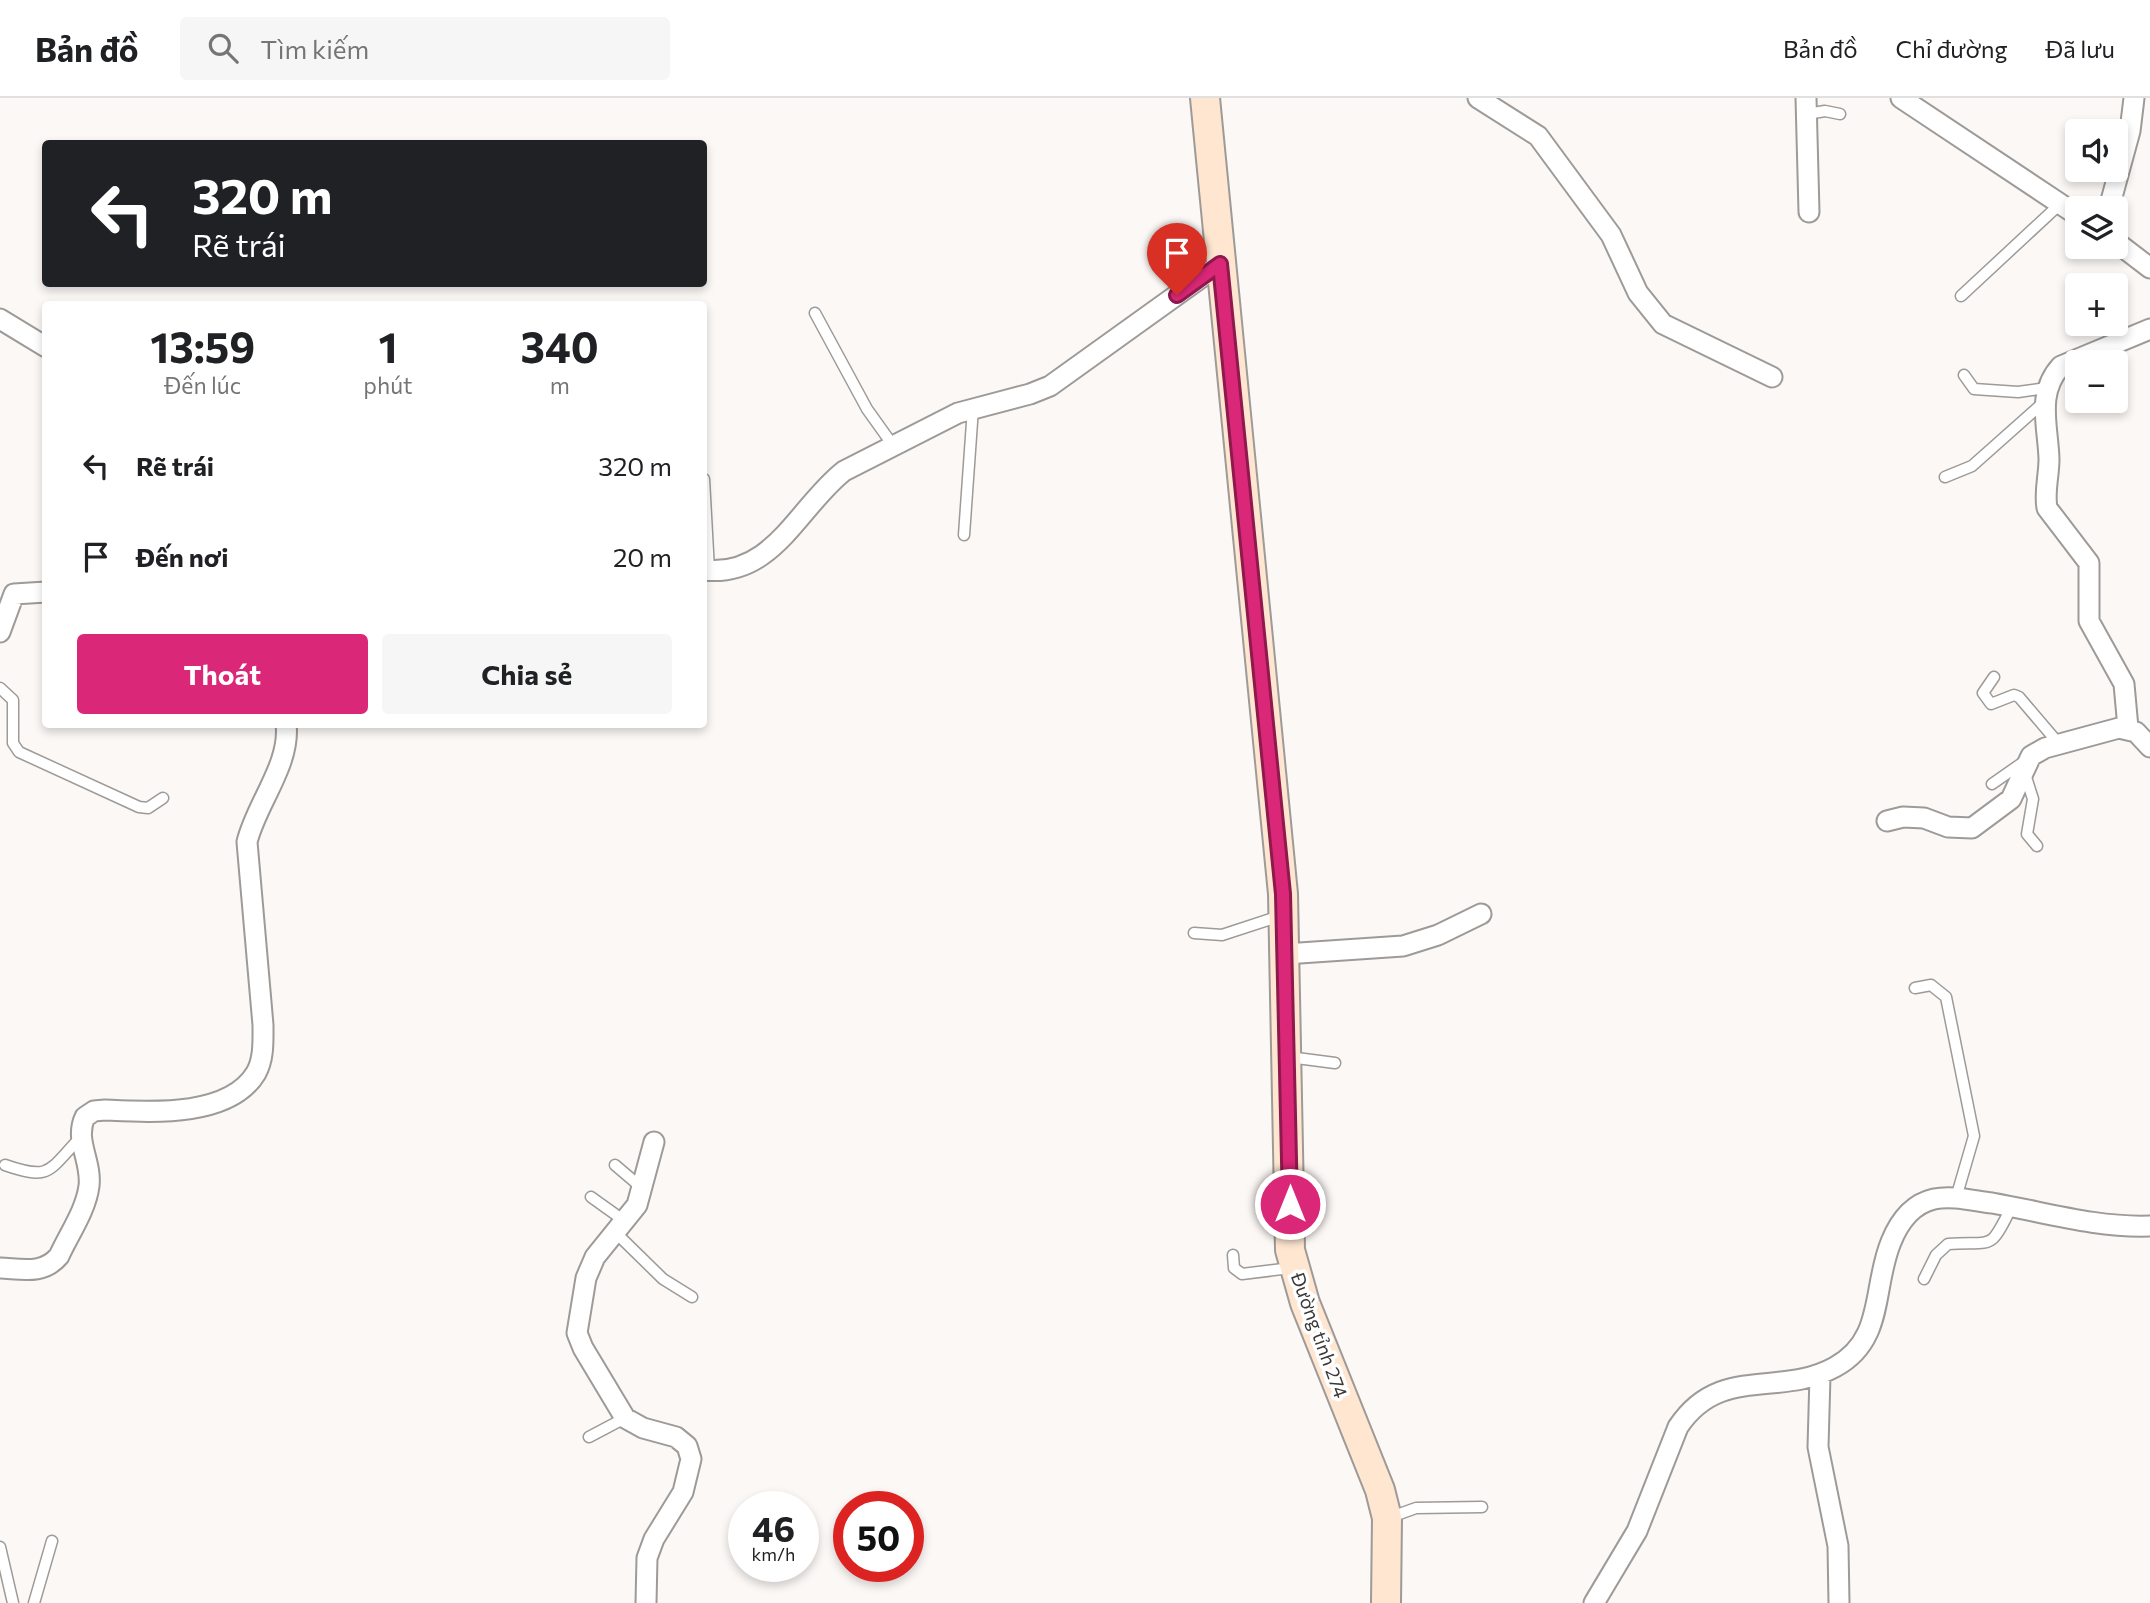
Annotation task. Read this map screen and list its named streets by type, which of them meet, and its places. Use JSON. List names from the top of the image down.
{
  "streets": {
    "main road": ["Đường tỉnh 274"]
  },
  "page": {
    "header": "Bản đồ",
    "search": "Tìm kiếm",
    "nav": ["Bản đồ", "Chỉ đường", "Đã lưu"],
    "map_buttons": ["+", "−"],
    "turn": ["320 m", "Rẽ trái"],
    "eta": [
      "13:59",
      "Đến lúc",
      "1",
      "phút",
      "340",
      "m"
    ],
    "list": [
      {
        "name": "Rẽ trái",
        "value": "320 m"
      },
      {
        "name": "Đến nơi",
        "value": "20 m"
      }
    ],
    "buttons": ["Thoát", "Chia sẻ"],
    "speed": "46 km/h",
    "limit": "50"
  }
}
